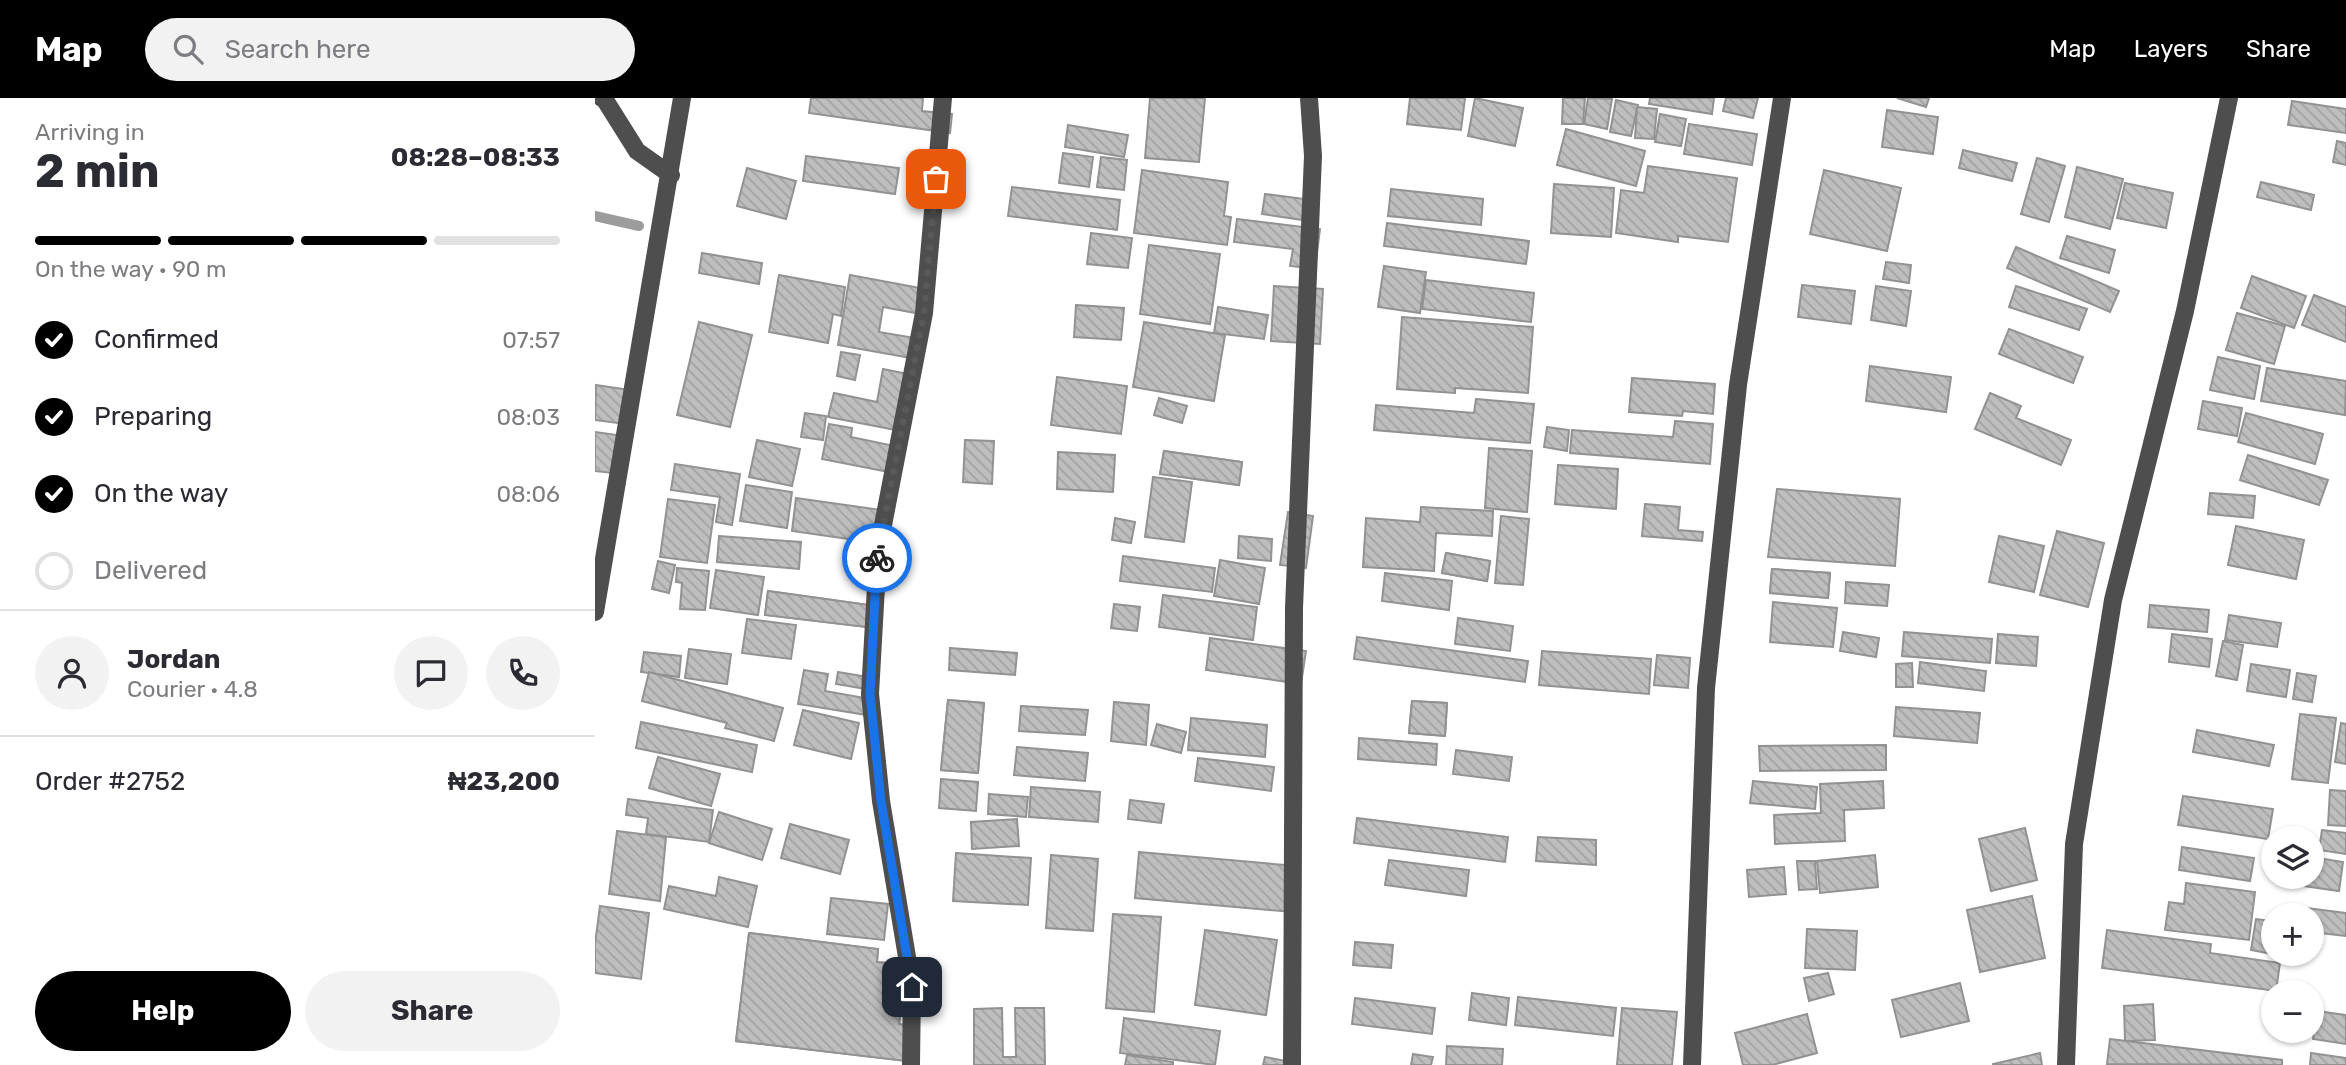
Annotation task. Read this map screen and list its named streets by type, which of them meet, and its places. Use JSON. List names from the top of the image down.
{
  "page": {
    "header": "Map",
    "search": "Search here",
    "nav": ["Map", "Layers", "Share"],
    "heading": ["2 min", "Arriving in", "08:28–08:33"],
    "panel": [
      "Jordan",
      "Courier · 4.8",
      "Order #2752",
      "₦23,200"
    ],
    "bar": "On the way · 90 m",
    "list": [
      ["Confirmed", "07:57"],
      ["Preparing", "08:03"],
      ["On the way", "08:06"],
      "Delivered"
    ],
    "map_buttons": ["+", "−"],
    "buttons": ["Help", "Share"]
  }
}
